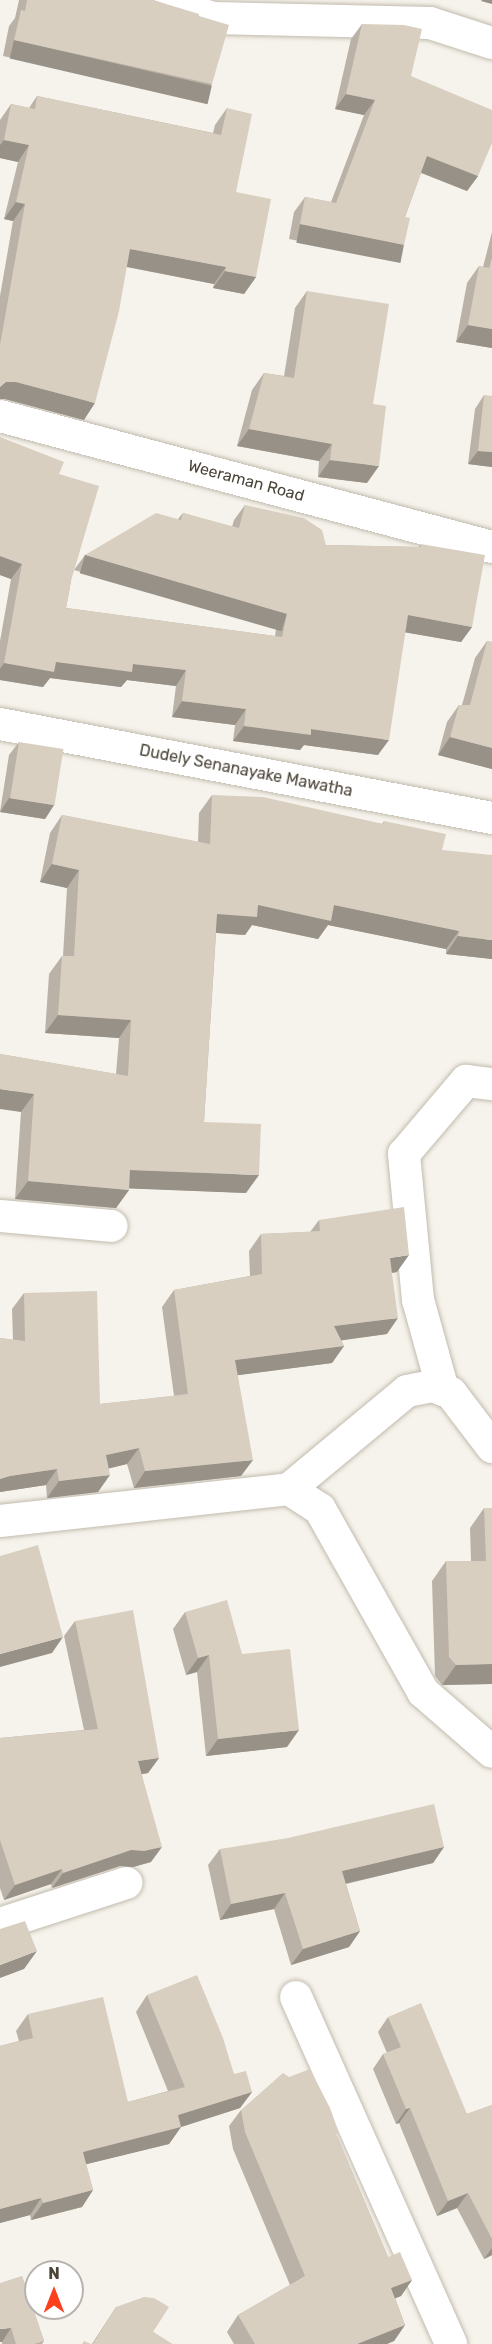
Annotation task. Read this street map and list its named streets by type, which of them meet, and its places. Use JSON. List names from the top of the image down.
{
  "streets": {
    "street": ["Weeraman Road", "Dudely Senanayake Mawatha"]
  },
  "north": "top"
}
